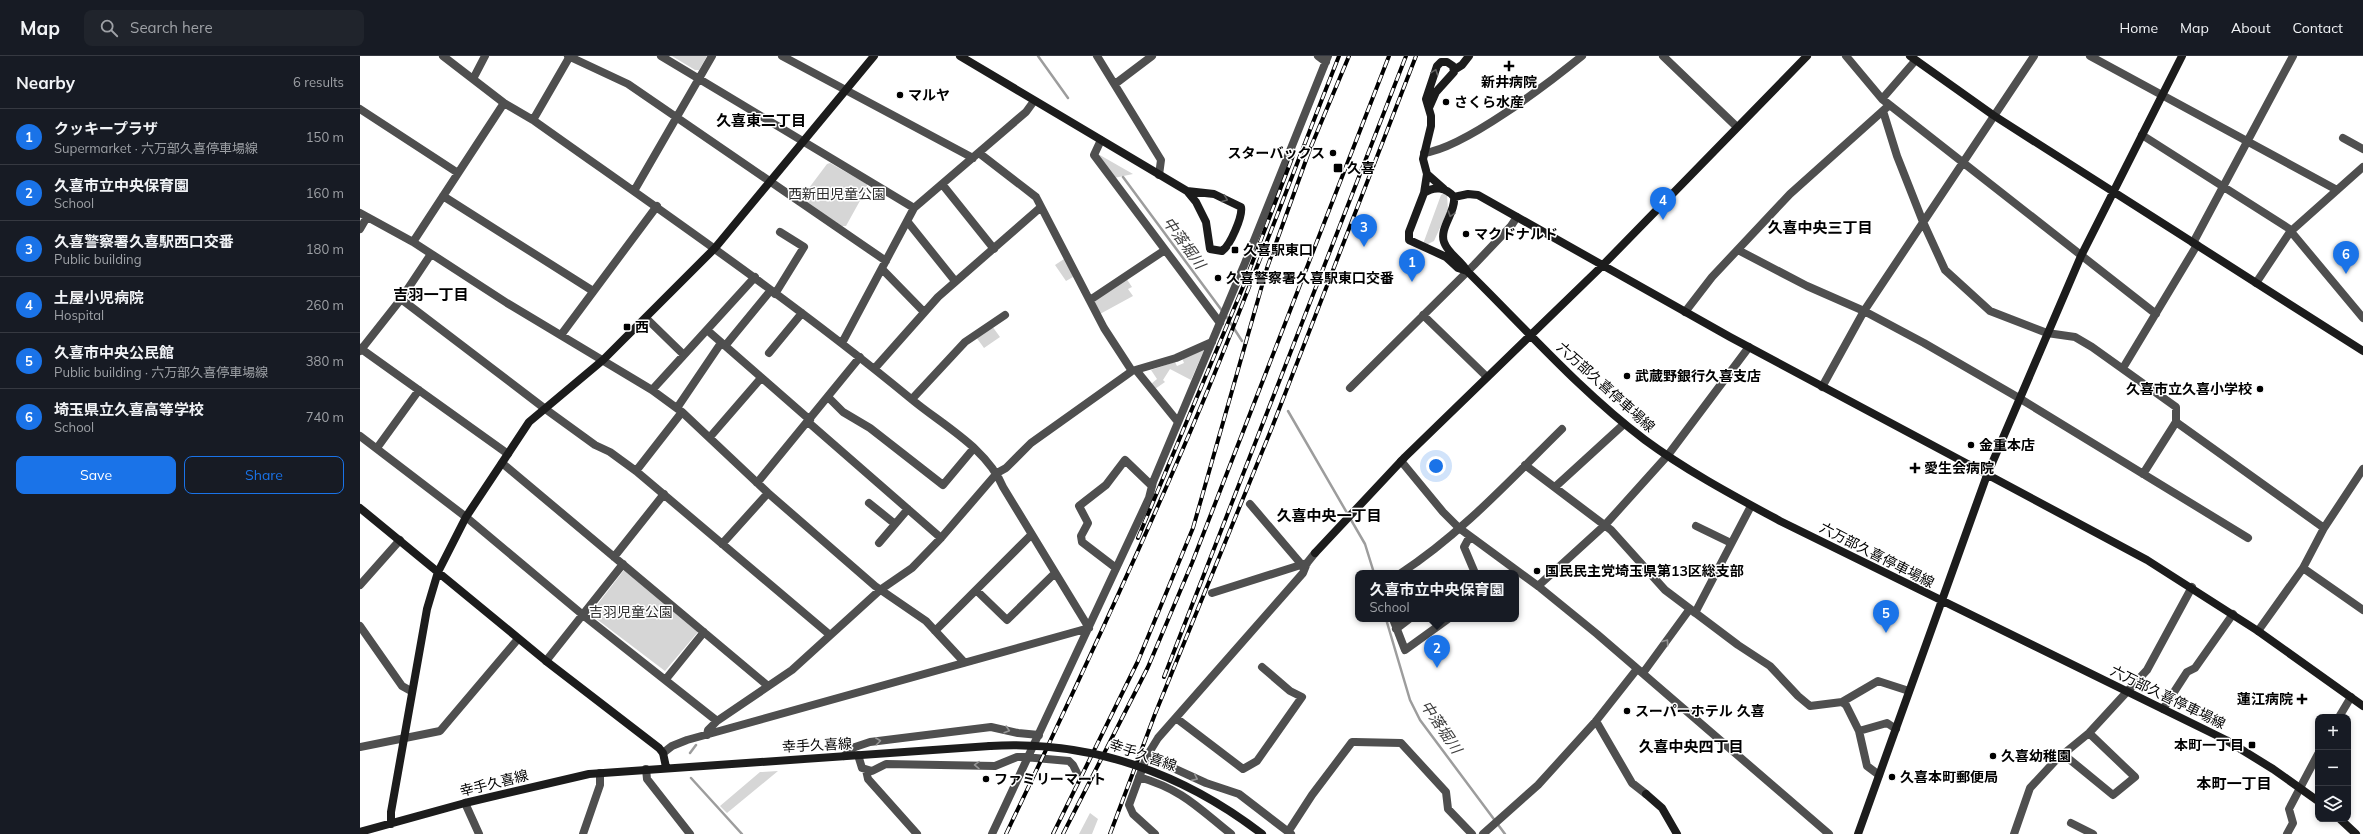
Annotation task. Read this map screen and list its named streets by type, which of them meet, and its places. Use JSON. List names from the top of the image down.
{
  "streets": {
    "street": ["六万部久喜停車場線", "幸手久喜線"]
  },
  "districts": [
    "久喜東二丁目",
    "久喜中央三丁目",
    "吉羽一丁目",
    "久喜中央一丁目",
    "久喜中央四丁目",
    "本町一丁目"
  ],
  "water": ["中落堀川"],
  "parks": ["西新田児童公園", "吉羽児童公園"],
  "places": {
    "health": ["新井病院", "愛生会病院", "蓮江病院"],
    "other": [
      "マルヤ",
      "さくら水産",
      "スターバックス",
      "マクドナルド",
      "久喜警察署久喜駅東口交番",
      "武蔵野銀行久喜支店",
      "久喜市立久喜小学校",
      "金重本店",
      "国民民主党埼玉県第13区総支部",
      "スーパーホテル 久喜",
      "久喜幼稚園",
      "久喜本町郵便局",
      "ファミリーマート"
    ],
    "transit": [
      "久喜",
      "久喜駅東口",
      "西",
      "本町一丁目"
    ]
  },
  "page": {
    "header": "Map",
    "search": "Search here",
    "nav": [
      "Home",
      "Map",
      "About",
      "Contact"
    ],
    "heading": ["Nearby", "6 results"],
    "list": [
      {
        "mark": "1",
        "name": "クッキープラザ",
        "note": "Supermarket · 六万部久喜停車場線",
        "value": "150 m"
      },
      {
        "mark": "2",
        "name": "久喜市立中央保育園",
        "note": "School",
        "value": "160 m"
      },
      {
        "mark": "3",
        "name": "久喜警察署久喜駅西口交番",
        "note": "Public building",
        "value": "180 m"
      },
      {
        "mark": "4",
        "name": "土屋小児病院",
        "note": "Hospital",
        "value": "260 m"
      },
      {
        "mark": "5",
        "name": "久喜市中央公民館",
        "note": "Public building · 六万部久喜停車場線",
        "value": "380 m"
      },
      {
        "mark": "6",
        "name": "埼玉県立久喜高等学校",
        "note": "School",
        "value": "740 m"
      }
    ],
    "pins": [
      "4",
      "3",
      "6",
      "1",
      "5",
      "2"
    ],
    "buttons": ["Save", "Share"],
    "popup": ["久喜市立中央保育園", "School"],
    "map_buttons": ["+", "−"]
  }
}
